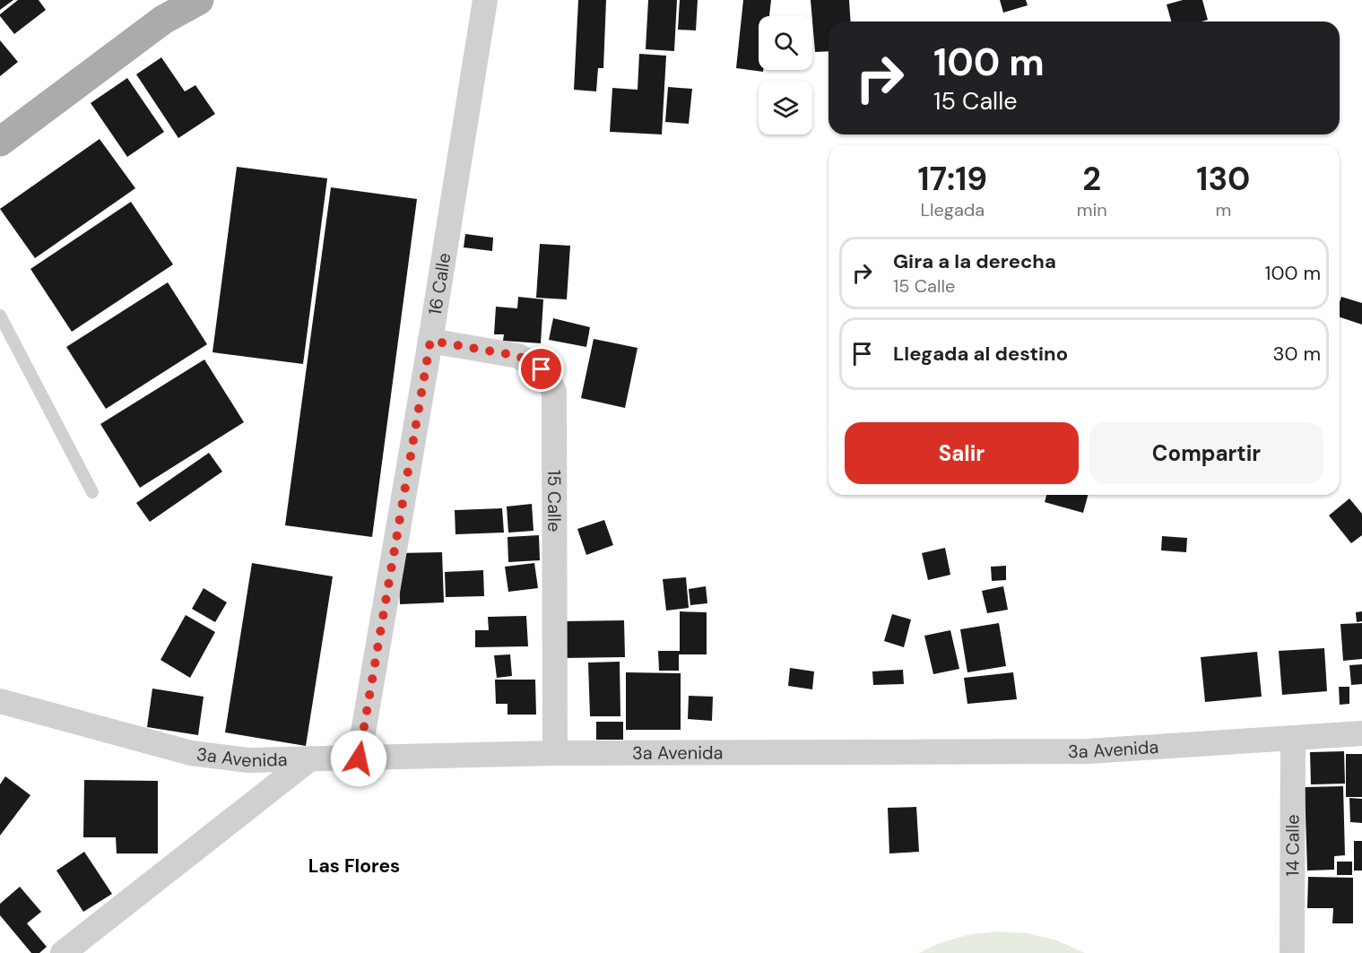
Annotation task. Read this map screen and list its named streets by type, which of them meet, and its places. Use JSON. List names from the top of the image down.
{
  "streets": {
    "street": [
      "16 Calle",
      "15 Calle",
      "3a Avenida",
      "14 Calle"
    ]
  },
  "crossings": [
    ["16 Calle", "15 Calle"],
    ["16 Calle", "3a Avenida"],
    ["15 Calle", "3a Avenida"],
    ["3a Avenida", "14 Calle"]
  ],
  "districts": ["Las Flores"],
  "page": {
    "turn": ["100 m", "15 Calle"],
    "eta": [
      "17:19",
      "Llegada",
      "2",
      "min",
      "130",
      "m"
    ],
    "list": [
      {
        "name": "Gira a la derecha",
        "note": "15 Calle",
        "value": "100 m"
      },
      {
        "name": "Llegada al destino",
        "value": "30 m"
      }
    ],
    "buttons": ["Salir", "Compartir"]
  }
}
